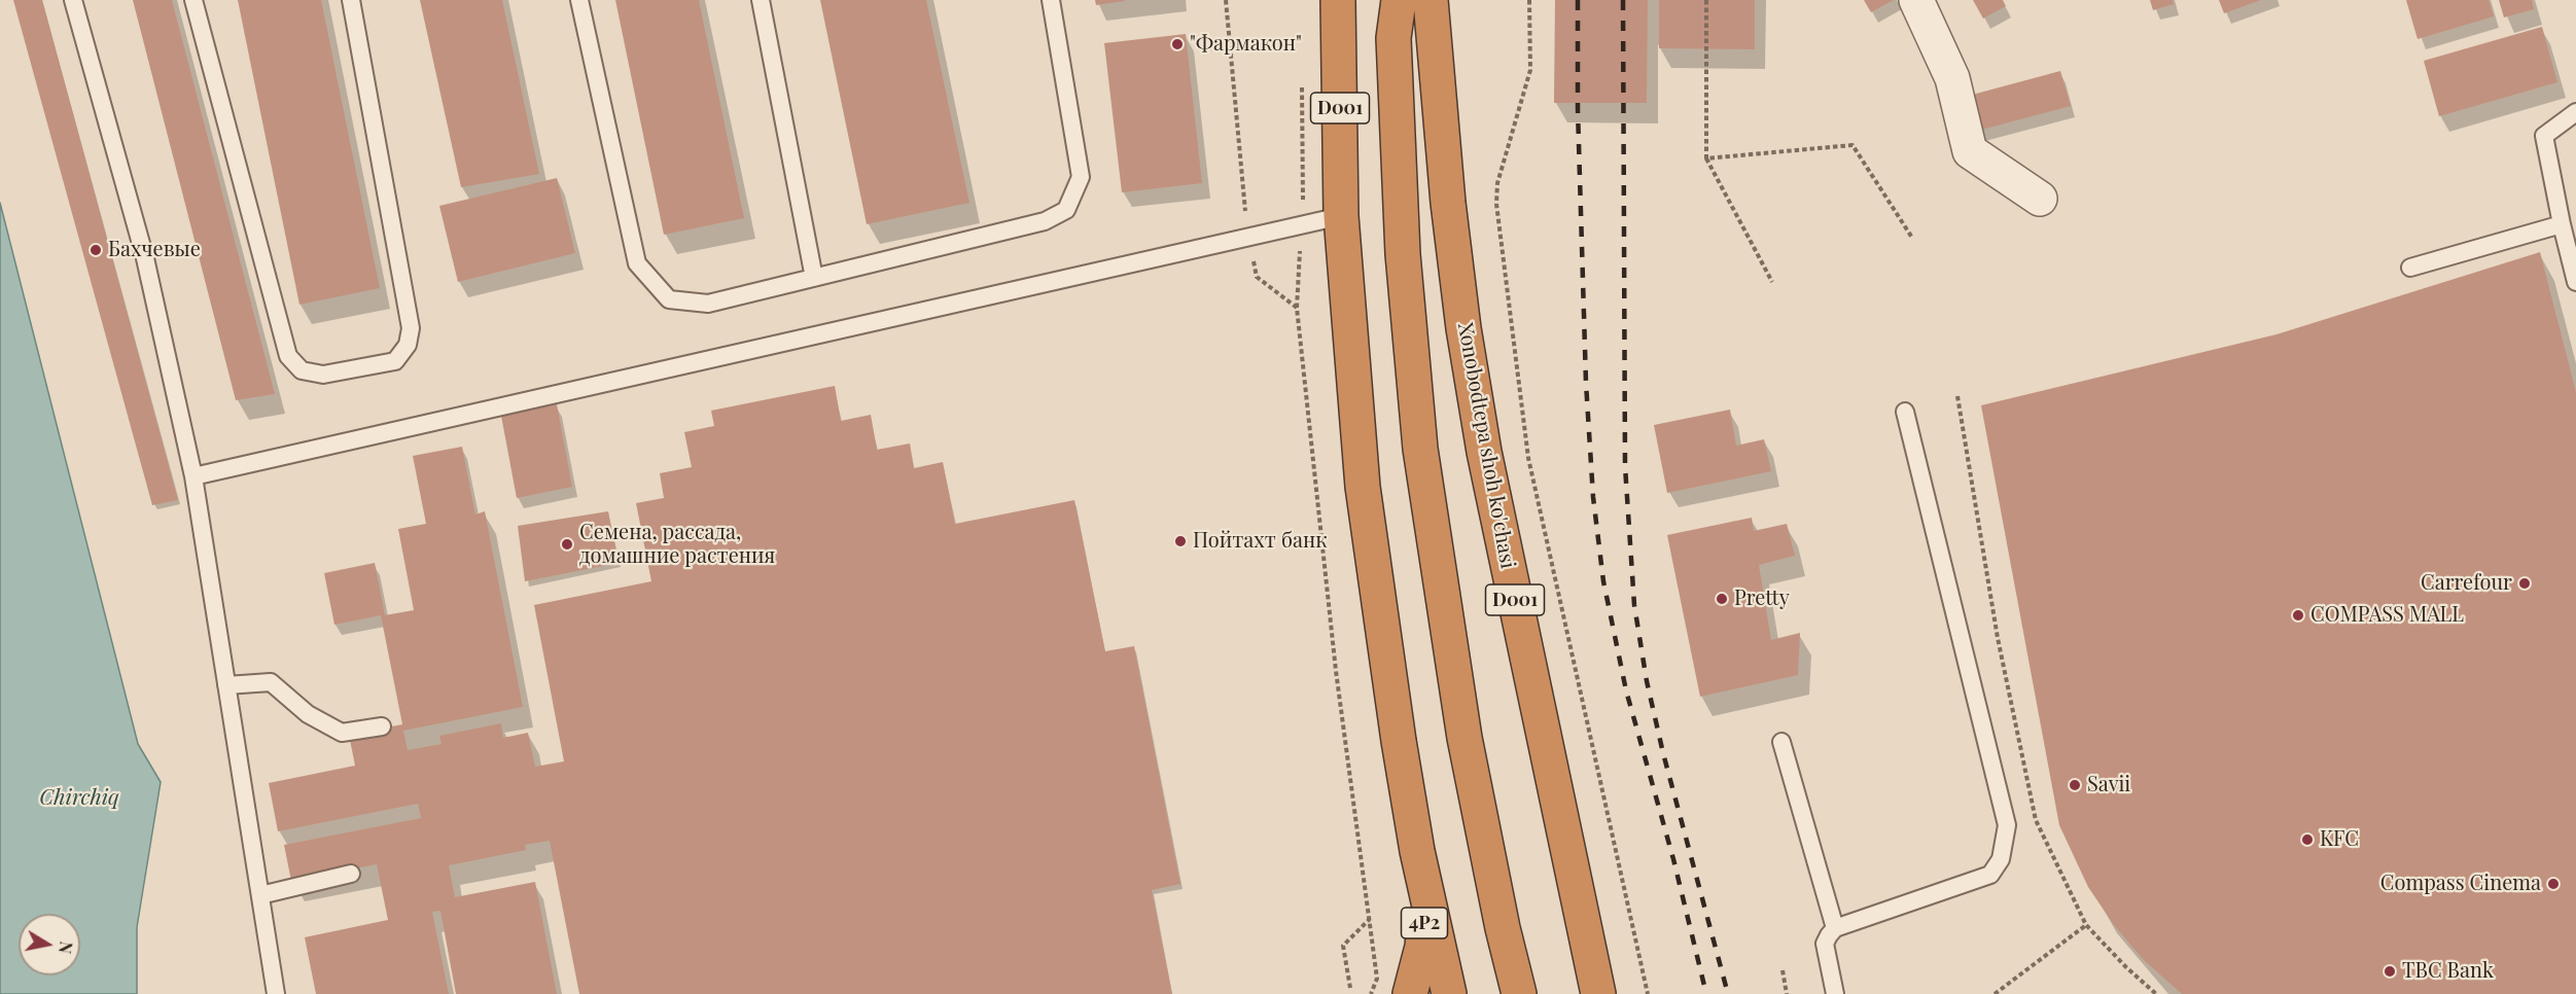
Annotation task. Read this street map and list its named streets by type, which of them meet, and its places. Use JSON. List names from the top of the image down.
{
  "streets": {
    "highway": ["D001", "Xonobodtepa shoh ko'chasi", "4P2"]
  },
  "crossings": [
    ["D001", "4P2"]
  ],
  "water": ["Chirchiq"],
  "places": [
    "\"Фармакон\"",
    "Бахчевые",
    "Пойтахт банк",
    "Семена, рассада, домашние растения",
    "Carrefour",
    "Pretty",
    "COMPASS MALL",
    "Savii",
    "KFC",
    "Compass Cinema",
    "TBC Bank"
  ],
  "north": "right"
}
